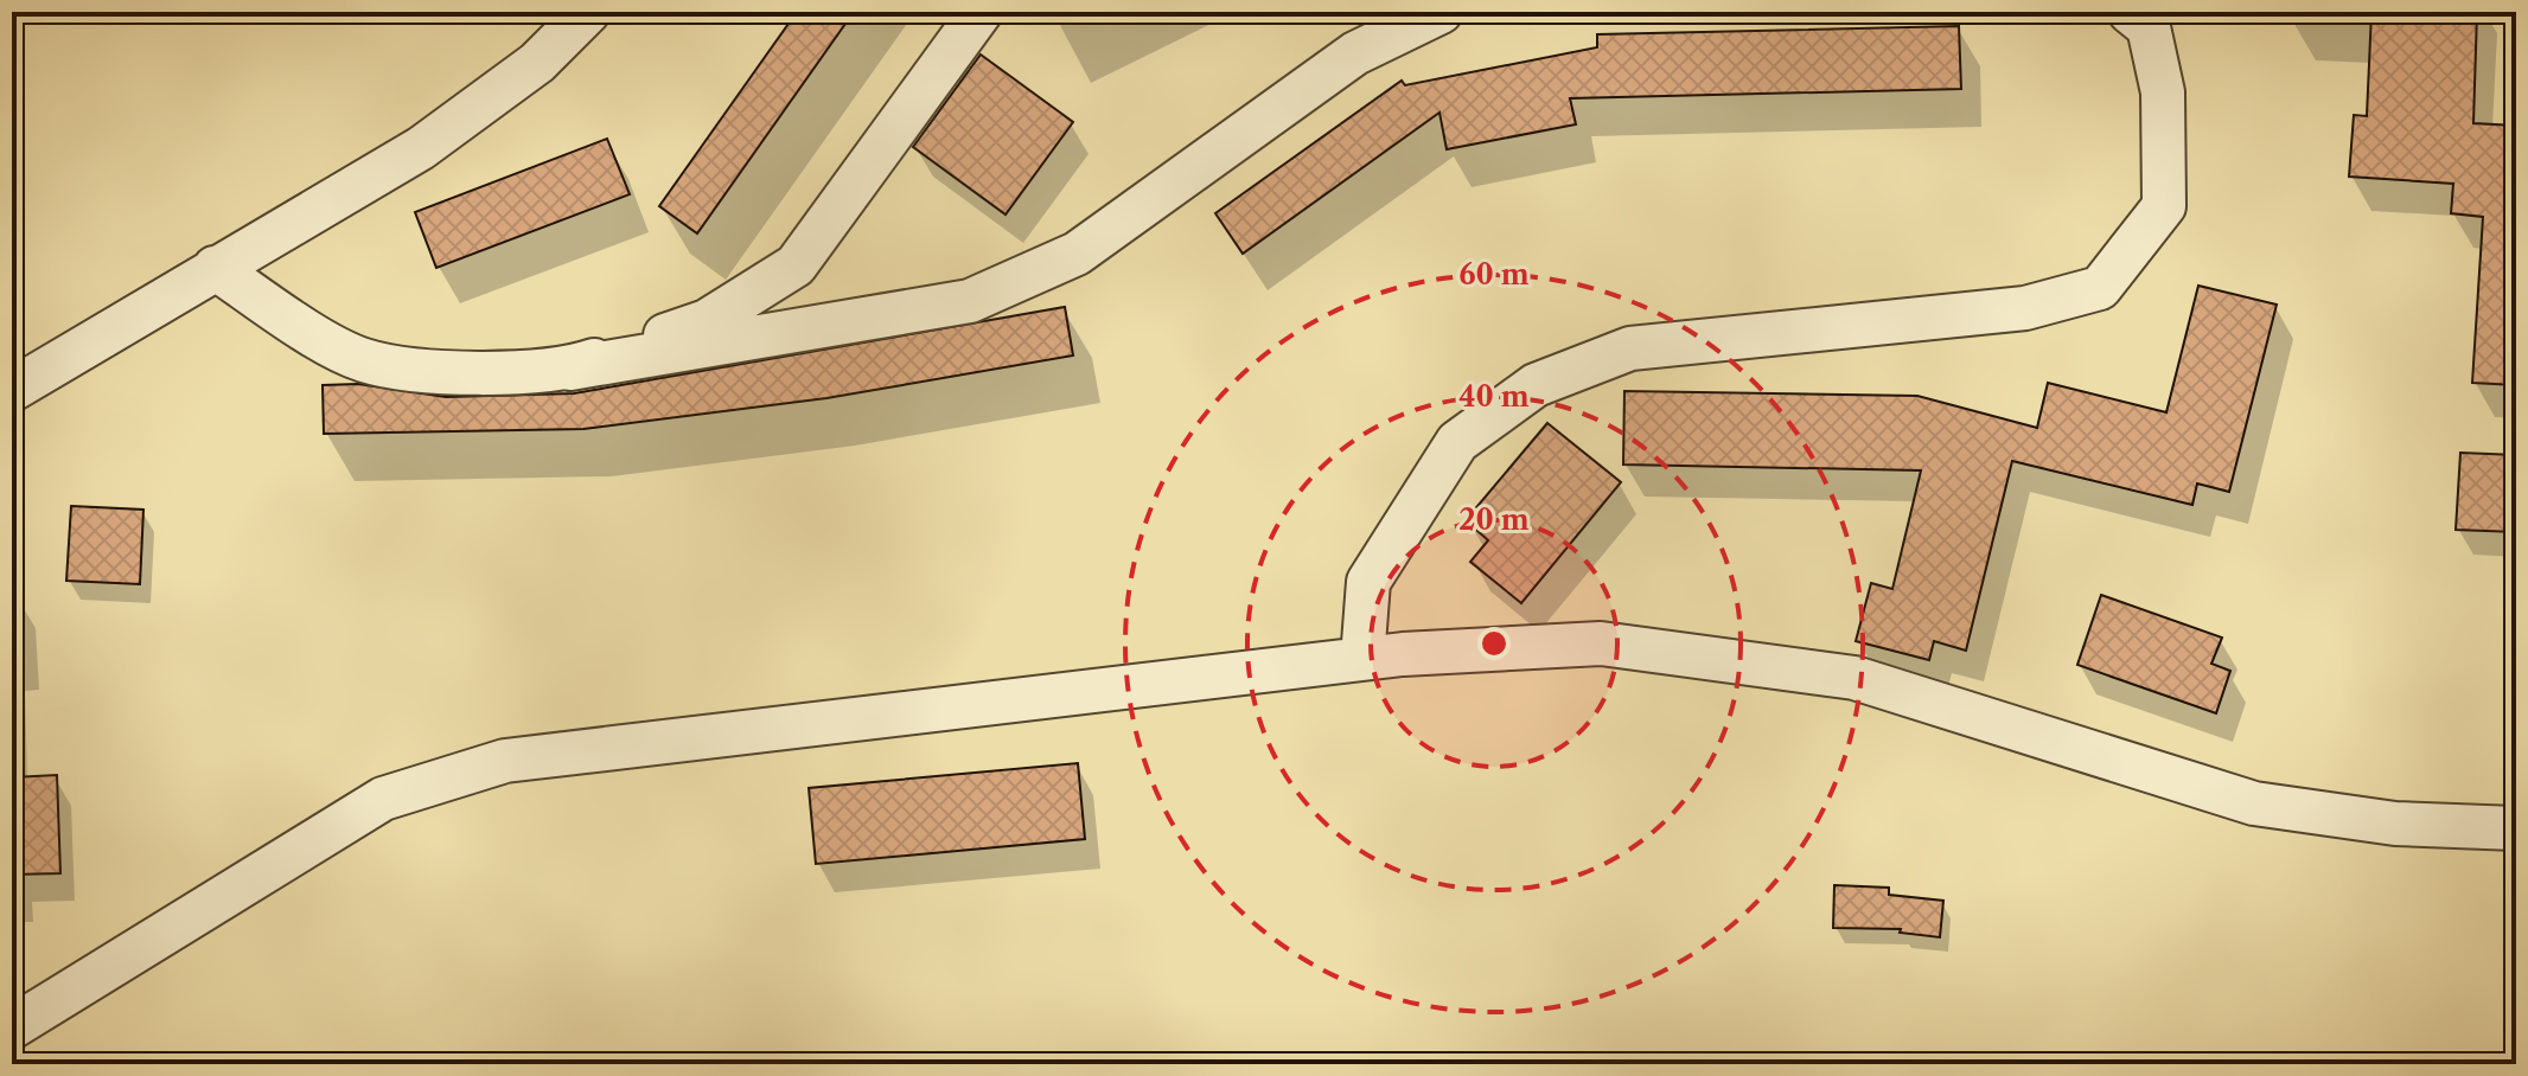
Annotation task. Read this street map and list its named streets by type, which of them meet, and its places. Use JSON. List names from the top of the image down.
{
  "rings": ["60 m", "40 m", "20 m"]
}
